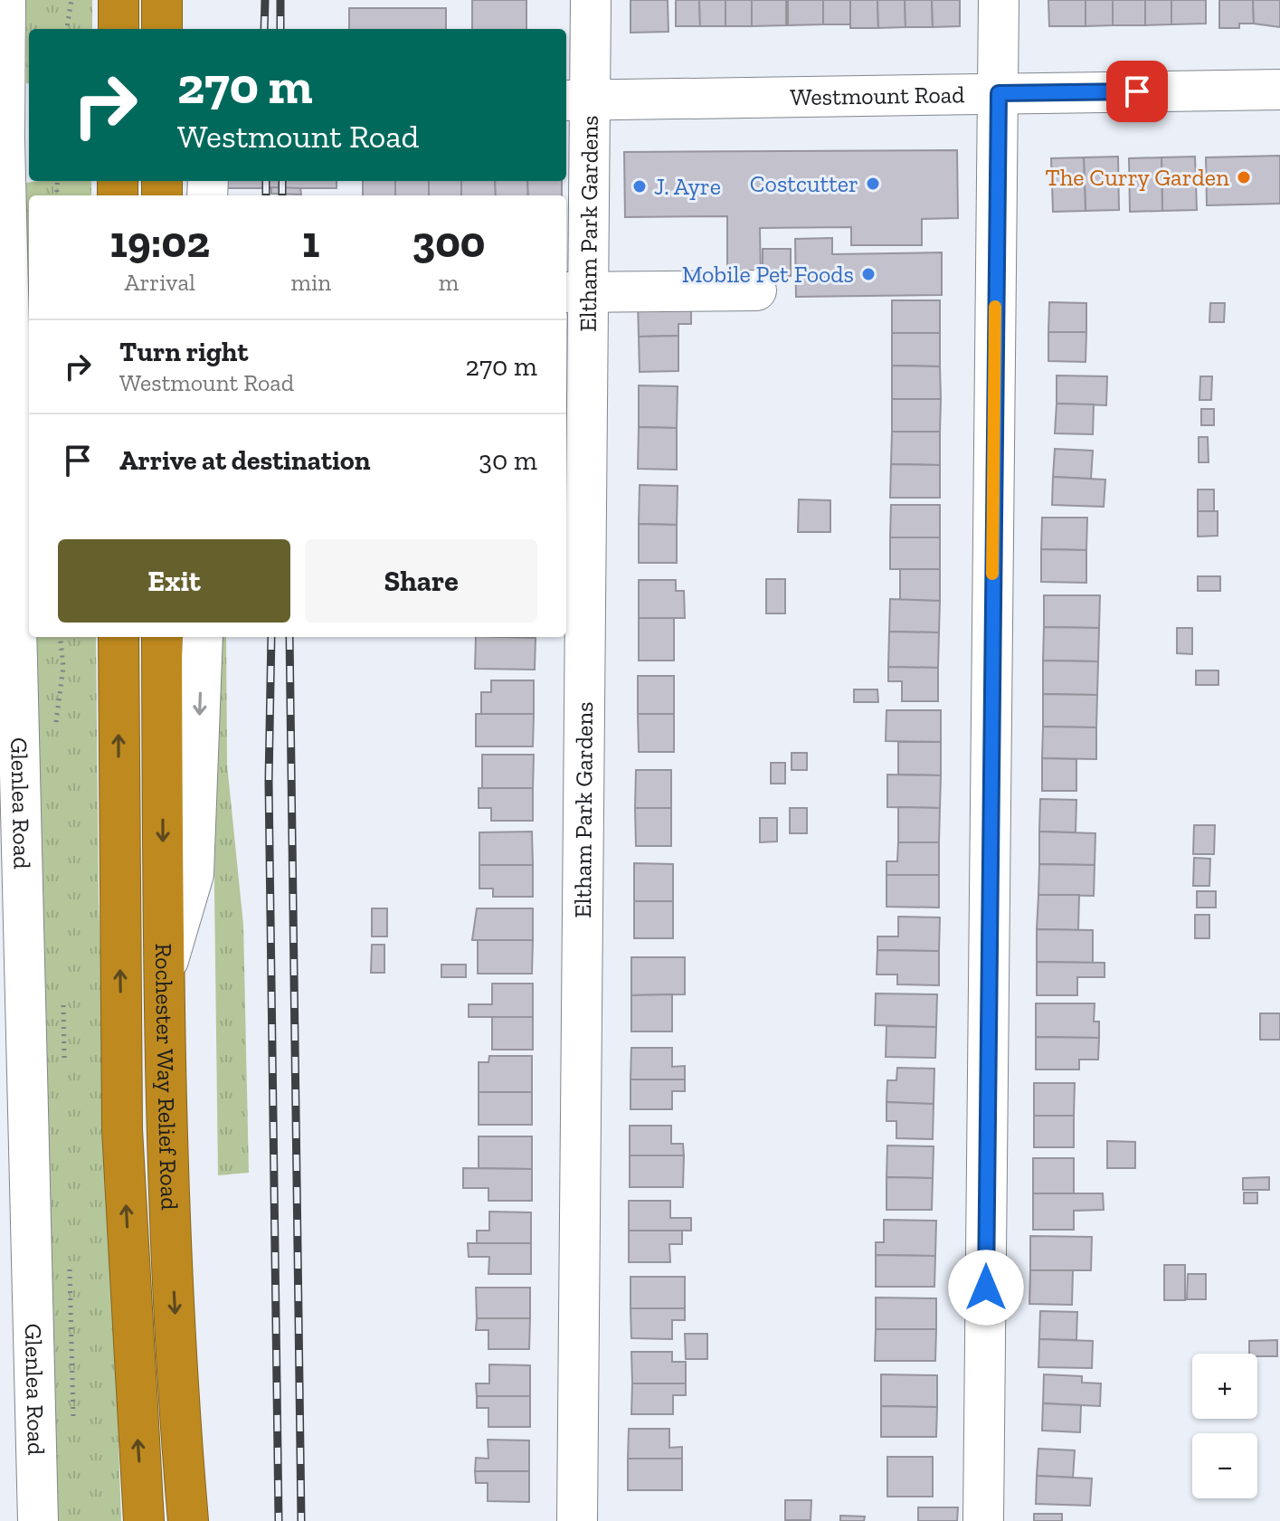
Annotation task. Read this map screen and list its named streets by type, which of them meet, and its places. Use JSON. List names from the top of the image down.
{
  "streets": {
    "highway": ["Rochester Way Relief Road"],
    "street": ["Westmount Road", "Eltham Park Gardens", "Glenlea Road"]
  },
  "crossings": [
    ["Westmount Road", "Eltham Park Gardens"]
  ],
  "places": [
    "The Curry Garden",
    "Costcutter",
    "J. Ayre",
    "Mobile Pet Foods"
  ],
  "page": {
    "turn": ["270 m", "Westmount Road"],
    "eta": [
      "19:02",
      "Arrival",
      "1",
      "min",
      "300",
      "m"
    ],
    "list": [
      {
        "name": "Turn right",
        "note": "Westmount Road",
        "value": "270 m"
      },
      {
        "name": "Arrive at destination",
        "value": "30 m"
      }
    ],
    "buttons": ["Exit", "Share"],
    "map_buttons": ["+", "−"]
  }
}
